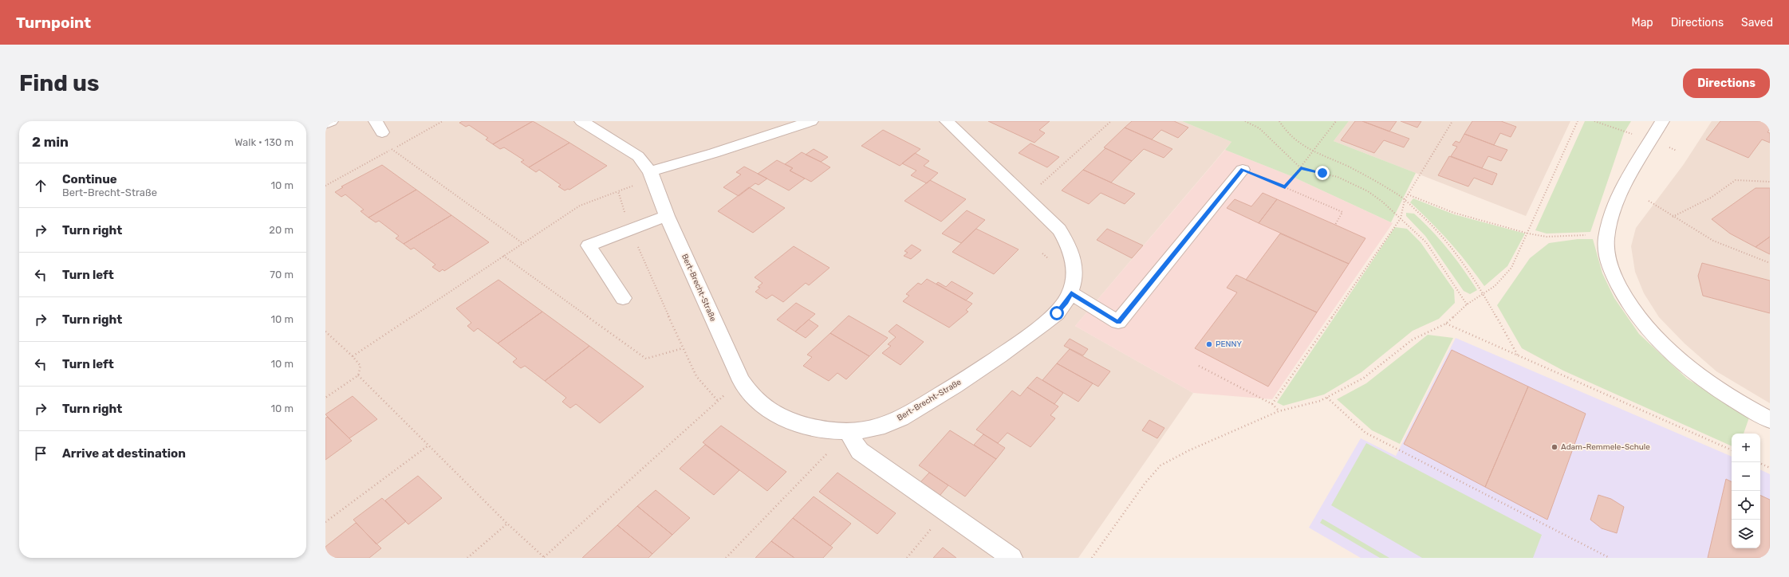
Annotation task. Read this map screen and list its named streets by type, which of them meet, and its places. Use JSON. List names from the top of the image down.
{
  "streets": {
    "street": ["Bert-Brecht-Straße"]
  },
  "places": ["PENNY", "Adam-Remmele-Schule"],
  "page": {
    "header": "Turnpoint",
    "nav": ["Map", "Directions", "Saved"],
    "buttons": "Directions",
    "title": "Find us",
    "heading": ["2 min", "Walk · 130 m"],
    "list": [
      ["Continue", "Bert-Brecht-Straße", "10 m"],
      ["Turn right", "20 m"],
      ["Turn left", "70 m"],
      ["Turn right", "10 m"],
      ["Turn left", "10 m"],
      ["Turn right", "10 m"],
      "Arrive at destination"
    ],
    "map_buttons": ["+", "−"]
  }
}
